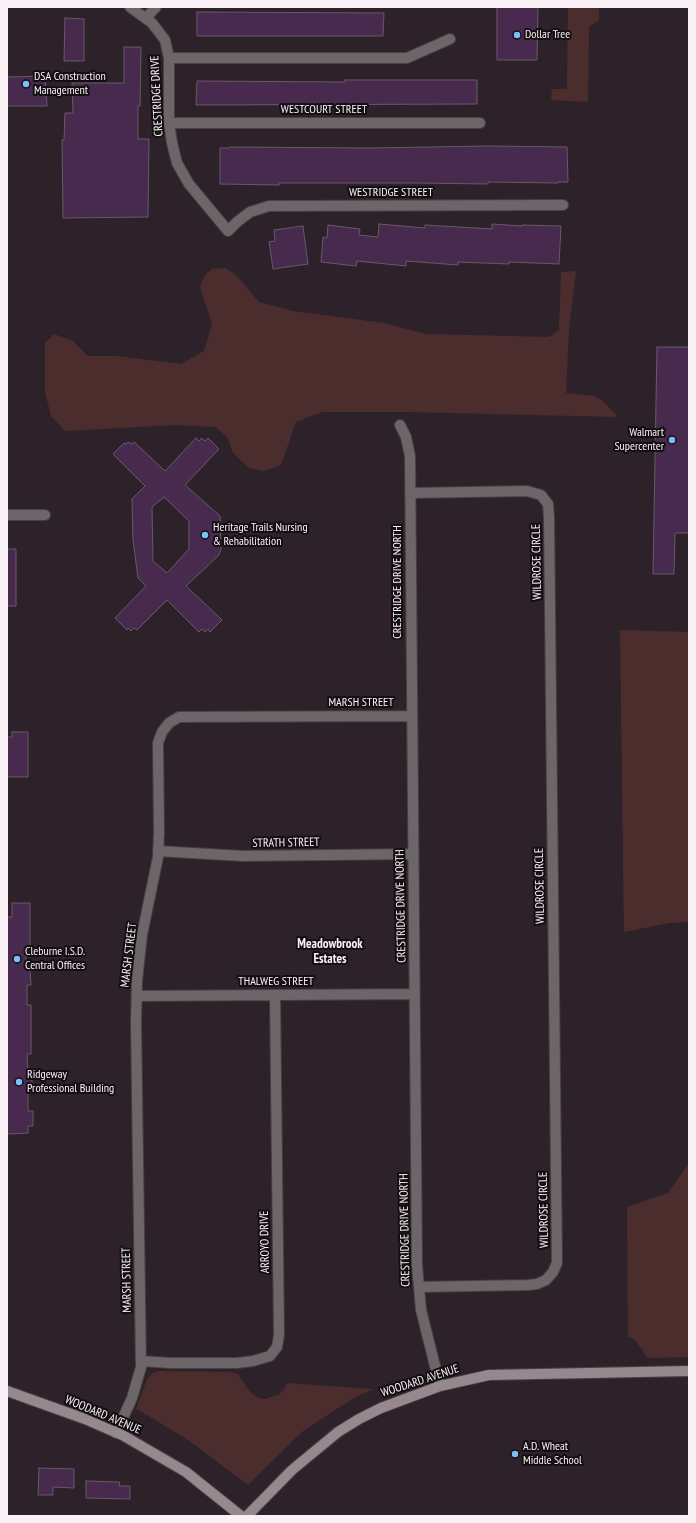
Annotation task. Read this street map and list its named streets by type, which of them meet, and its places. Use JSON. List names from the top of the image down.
{
  "streets": {
    "street": [
      "CRESTRIDGE DRIVE",
      "WESTCOURT STREET",
      "WESTRIDGE STREET",
      "WILDROSE CIRCLE",
      "CRESTRIDGE DRIVE NORTH",
      "MARSH STREET",
      "STRATH STREET",
      "THALWEG STREET",
      "ARROYO DRIVE",
      "WOODARD AVENUE"
    ]
  },
  "crossings": [
    ["CRESTRIDGE DRIVE", "WESTCOURT STREET"],
    ["CRESTRIDGE DRIVE", "WESTRIDGE STREET"],
    ["WILDROSE CIRCLE", "CRESTRIDGE DRIVE NORTH"],
    ["CRESTRIDGE DRIVE NORTH", "MARSH STREET"],
    ["CRESTRIDGE DRIVE NORTH", "STRATH STREET"],
    ["CRESTRIDGE DRIVE NORTH", "THALWEG STREET"],
    ["CRESTRIDGE DRIVE NORTH", "WOODARD AVENUE"],
    ["MARSH STREET", "STRATH STREET"],
    ["MARSH STREET", "THALWEG STREET"],
    ["MARSH STREET", "ARROYO DRIVE"],
    ["MARSH STREET", "WOODARD AVENUE"],
    ["THALWEG STREET", "ARROYO DRIVE"]
  ],
  "districts": ["Meadowbrook Estates"],
  "places": [
    "Dollar Tree",
    "DSA Construction Management",
    "Walmart Supercenter",
    "Heritage Trails Nursing & Rehabilitation",
    "Cleburne I.S.D. Central Offices",
    "Ridgeway Professional Building",
    "A.D. Wheat Middle School"
  ]
}
